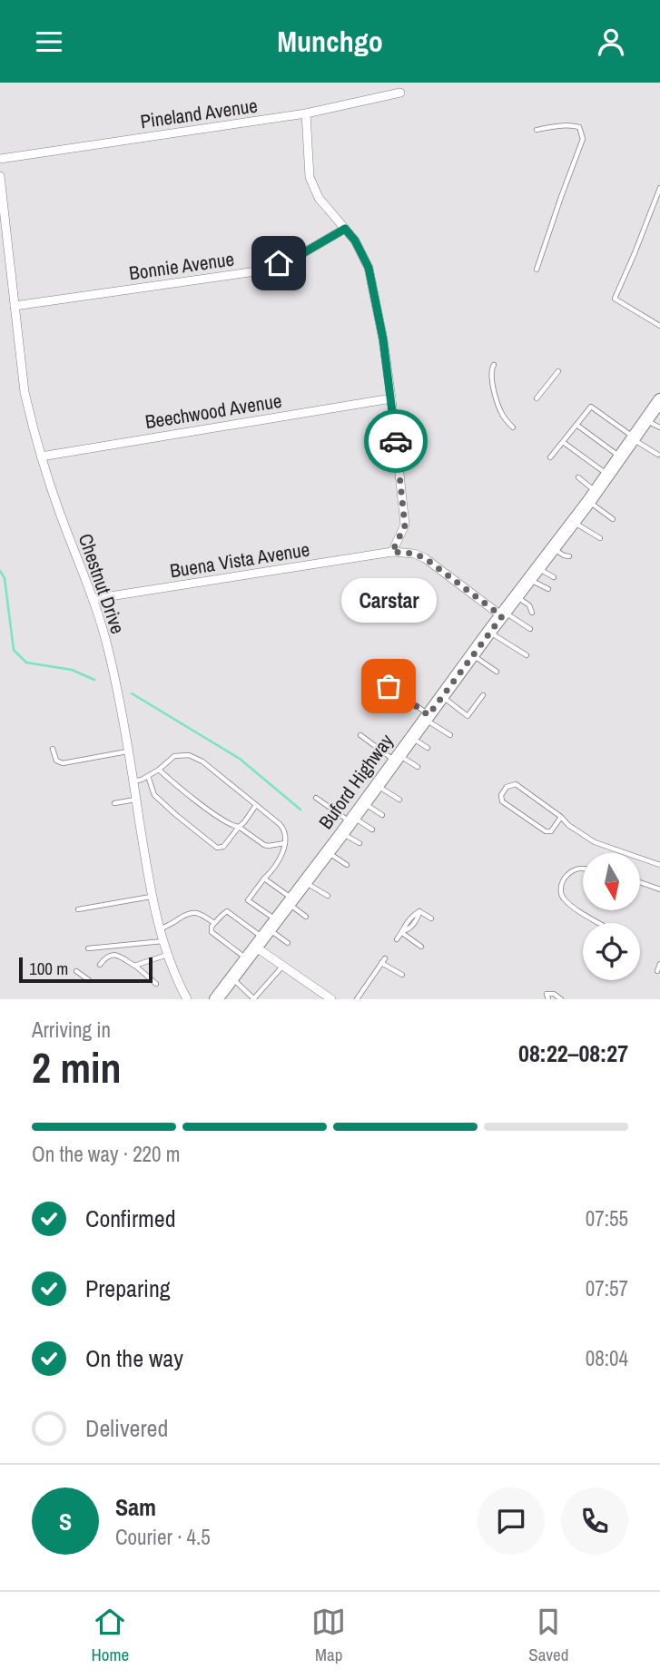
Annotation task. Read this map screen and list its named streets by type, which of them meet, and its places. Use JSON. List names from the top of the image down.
{
  "streets": {
    "main road": ["Buford Highway"],
    "street": [
      "Pineland Avenue",
      "Bonnie Avenue",
      "Beechwood Avenue",
      "Buena Vista Avenue",
      "Chestnut Drive"
    ]
  },
  "crossings": [
    ["Bonnie Avenue", "Chestnut Drive"],
    ["Beechwood Avenue", "Chestnut Drive"],
    ["Buena Vista Avenue", "Chestnut Drive"],
    ["Buena Vista Avenue", "Buford Highway"]
  ],
  "places": ["Carstar"],
  "scale_bar": "100 m",
  "north": "bottom",
  "page": {
    "header": "Munchgo",
    "bubble": "Carstar",
    "scale": "100 m",
    "heading": ["2 min", "Arriving in", "08:22–08:27"],
    "panel": ["Sam", "Courier · 4.5"],
    "bar": "On the way · 220 m",
    "list": [
      ["Confirmed", "07:55"],
      ["Preparing", "07:57"],
      ["On the way", "08:04"],
      "Delivered"
    ],
    "round": "S",
    "tabs": ["Home", "Map", "Saved"]
  }
}
